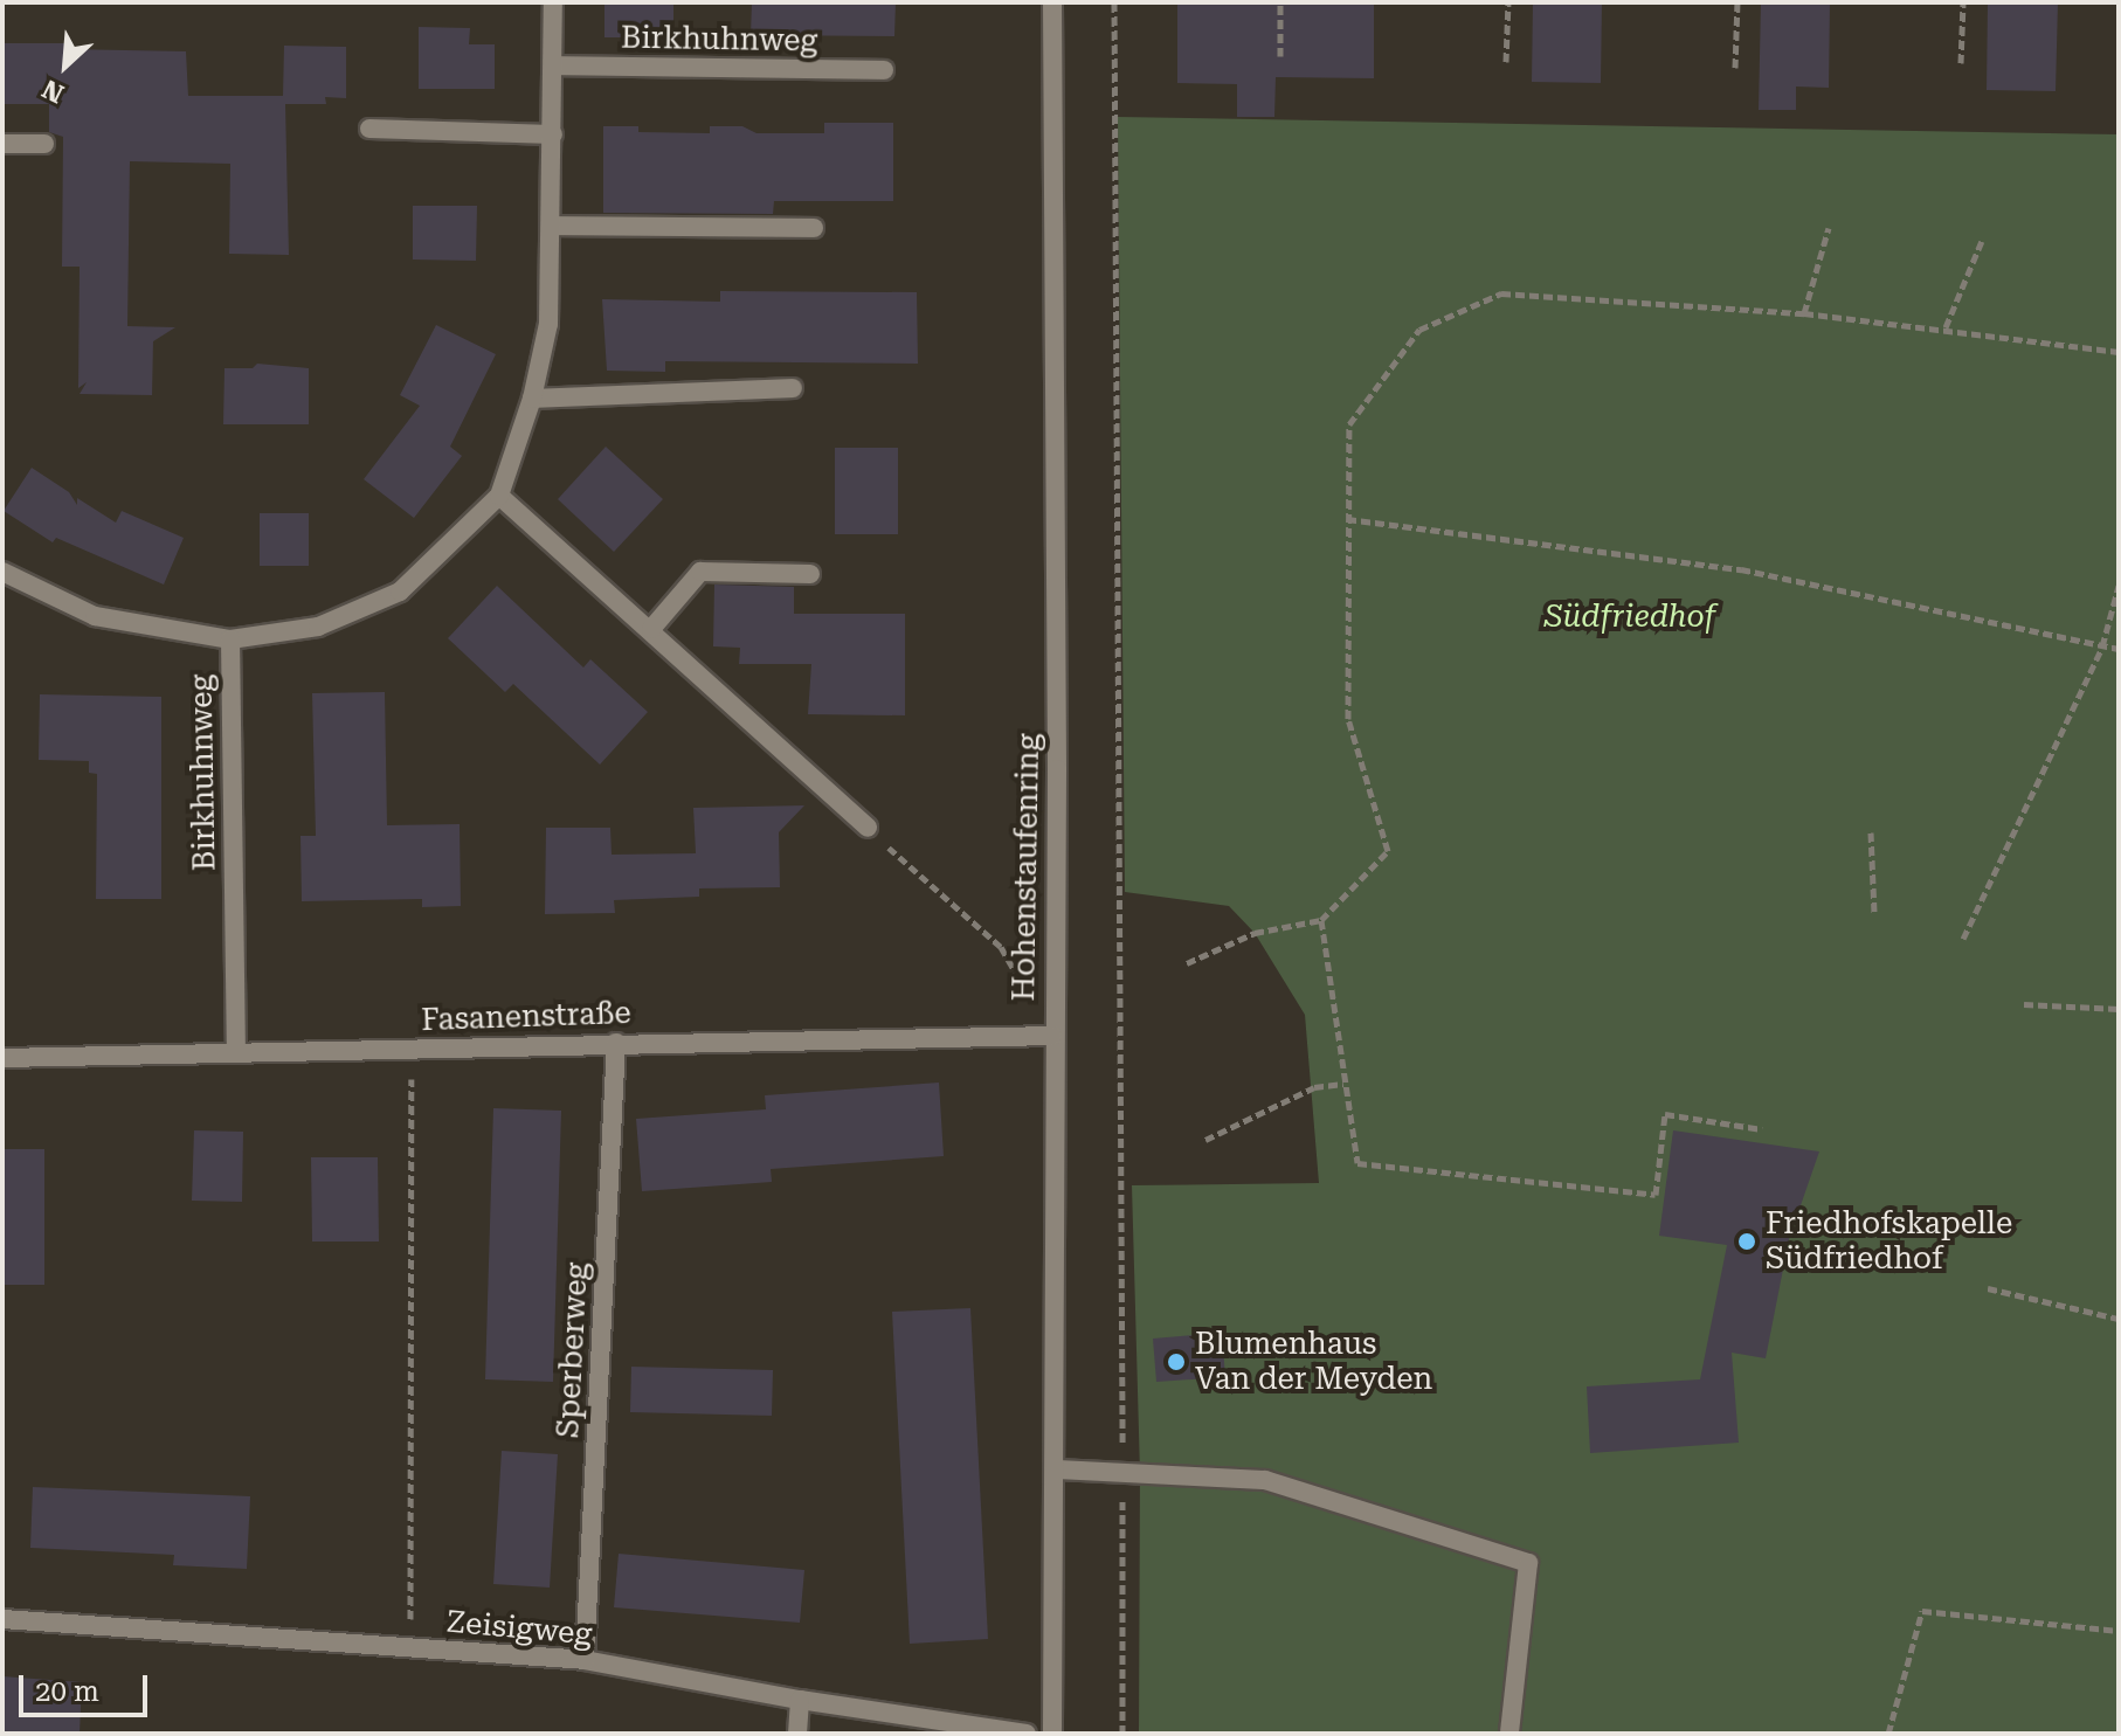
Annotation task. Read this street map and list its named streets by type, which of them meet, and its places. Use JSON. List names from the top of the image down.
{
  "streets": {
    "street": [
      "Birkhuhnweg",
      "Hohenstaufenring",
      "Fasanenstraße",
      "Sperberweg",
      "Zeisigweg"
    ]
  },
  "crossings": [
    ["Birkhuhnweg", "Fasanenstraße"],
    ["Hohenstaufenring", "Fasanenstraße"],
    ["Fasanenstraße", "Sperberweg"],
    ["Sperberweg", "Zeisigweg"]
  ],
  "parks": ["Südfriedhof"],
  "places": ["Friedhofskapelle Südfriedhof", "Blumenhaus Van der Meyden"],
  "scale_bar": "20 m",
  "north": "bottom left"
}
